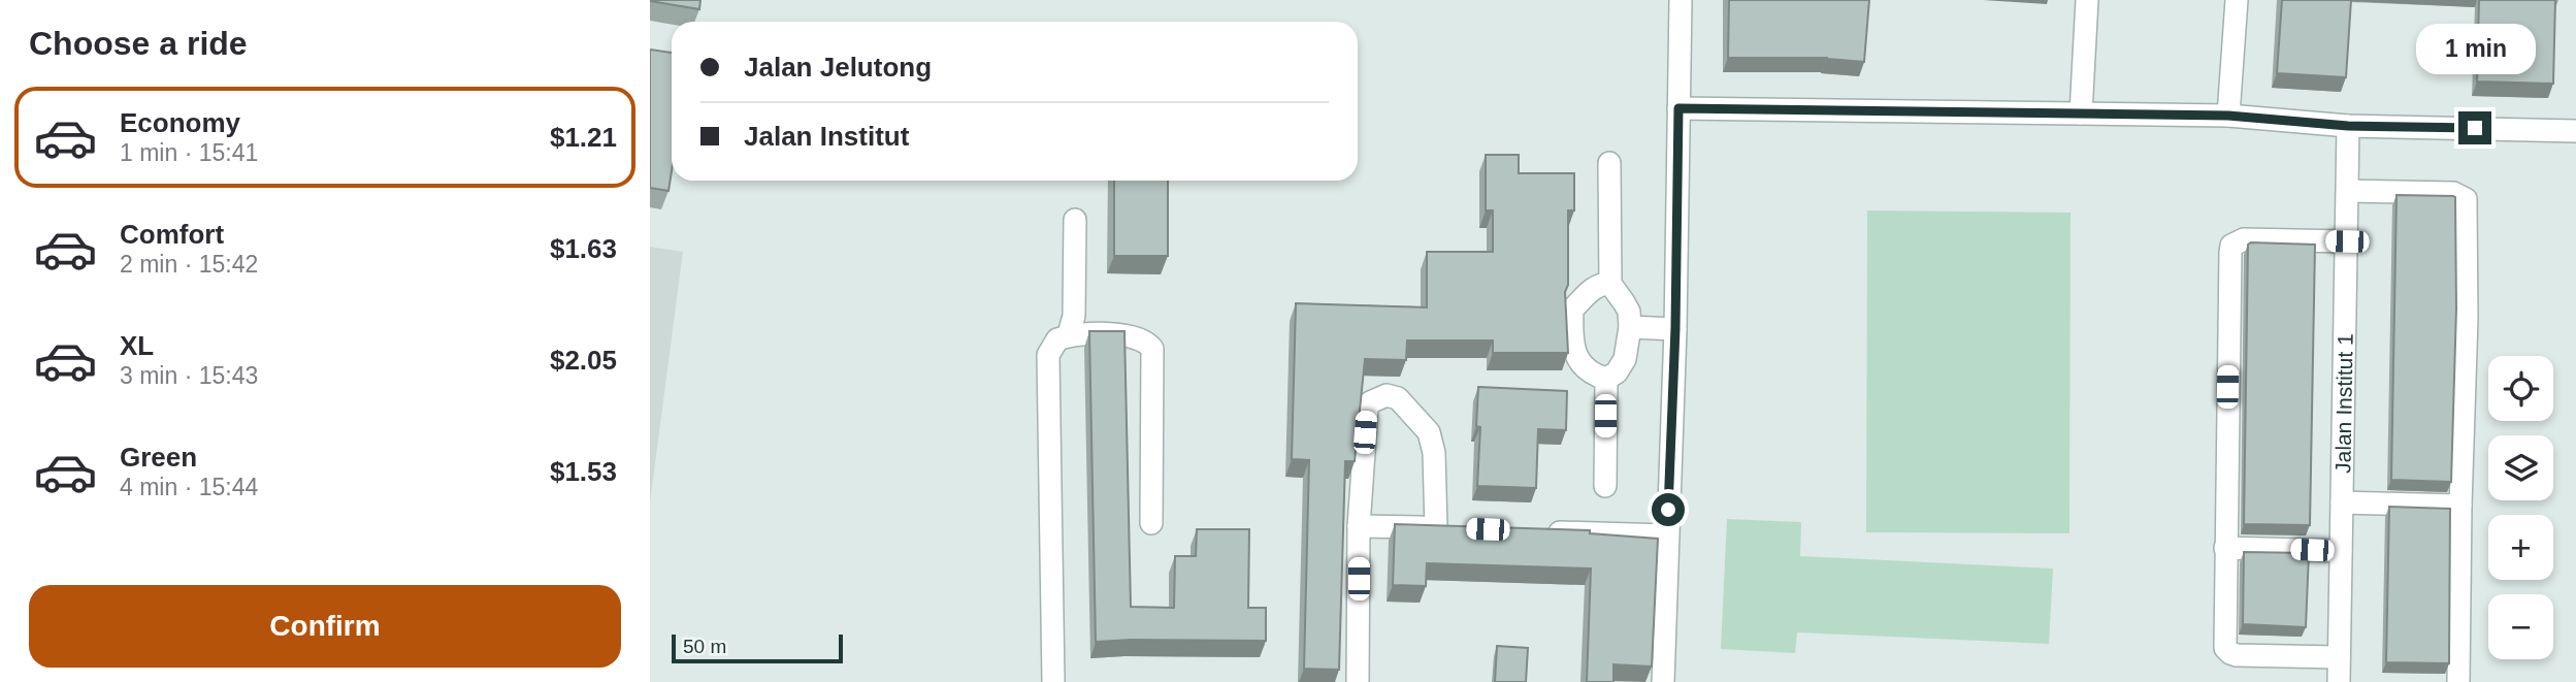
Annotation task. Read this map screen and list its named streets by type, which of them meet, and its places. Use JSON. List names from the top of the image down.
{
  "streets": {
    "street": ["Jalan Institut 1"]
  },
  "scale_bar": "50 m",
  "page": {
    "heading": "Choose a ride",
    "banner": ["Jalan Jelutong", "Jalan Institut"],
    "bubble": "1 min",
    "list": [
      {
        "name": "Economy",
        "note": "1 min · 15:41",
        "value": "$1.21"
      },
      {
        "name": "Comfort",
        "note": "2 min · 15:42",
        "value": "$1.63"
      },
      {
        "name": "XL",
        "note": "3 min · 15:43",
        "value": "$2.05"
      },
      {
        "name": "Green",
        "note": "4 min · 15:44",
        "value": "$1.53"
      }
    ],
    "map_buttons": ["+", "−"],
    "buttons": "Confirm",
    "scale": "50 m"
  }
}
